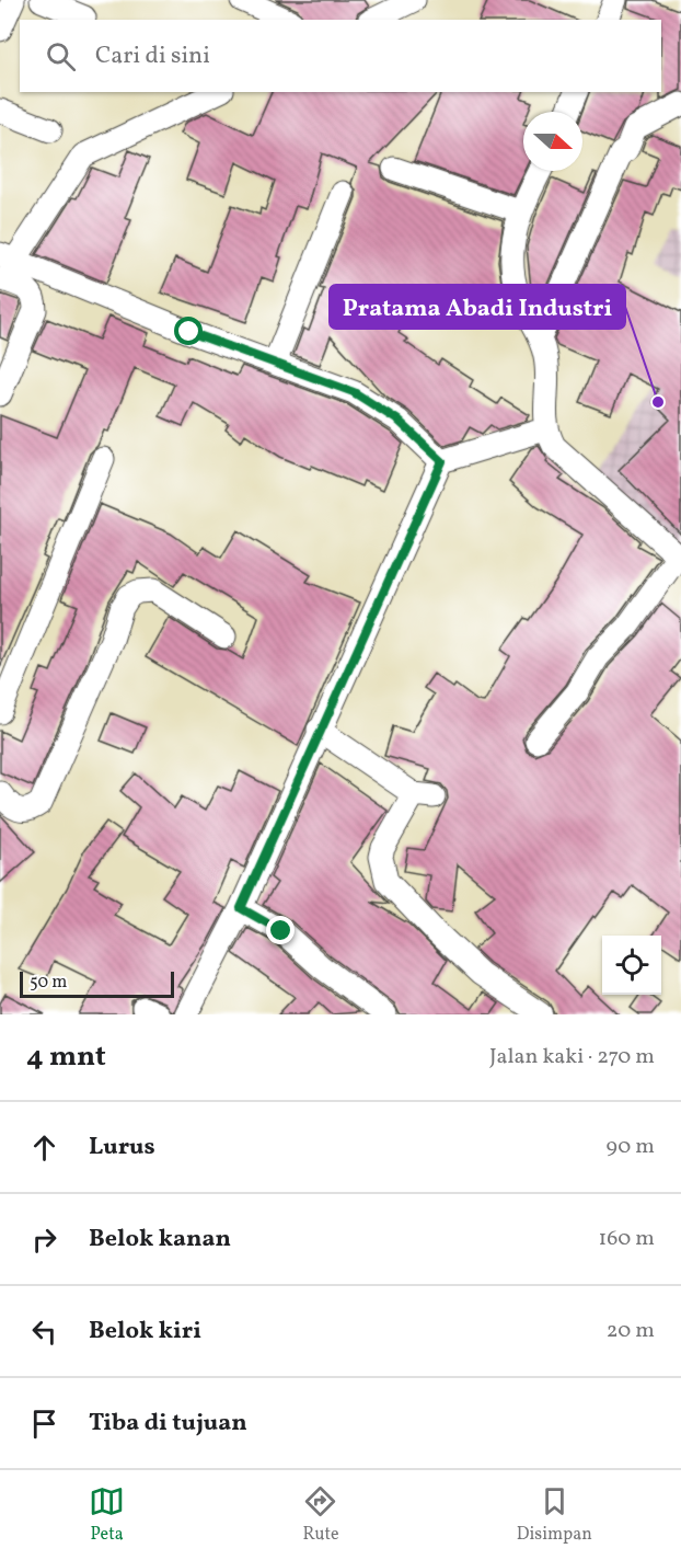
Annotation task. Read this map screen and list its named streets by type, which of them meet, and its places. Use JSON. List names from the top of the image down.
{
  "places": ["Pratama Abadi Industri"],
  "scale_bar": "50 m",
  "north": "right",
  "page": {
    "search": "Cari di sini",
    "scale": "50 m",
    "heading": ["4 mnt", "Jalan kaki · 270 m"],
    "list": [
      ["Lurus", "90 m"],
      ["Belok kanan", "160 m"],
      ["Belok kiri", "20 m"],
      "Tiba di tujuan"
    ],
    "nav": ["Peta", "Rute", "Disimpan"]
  }
}
